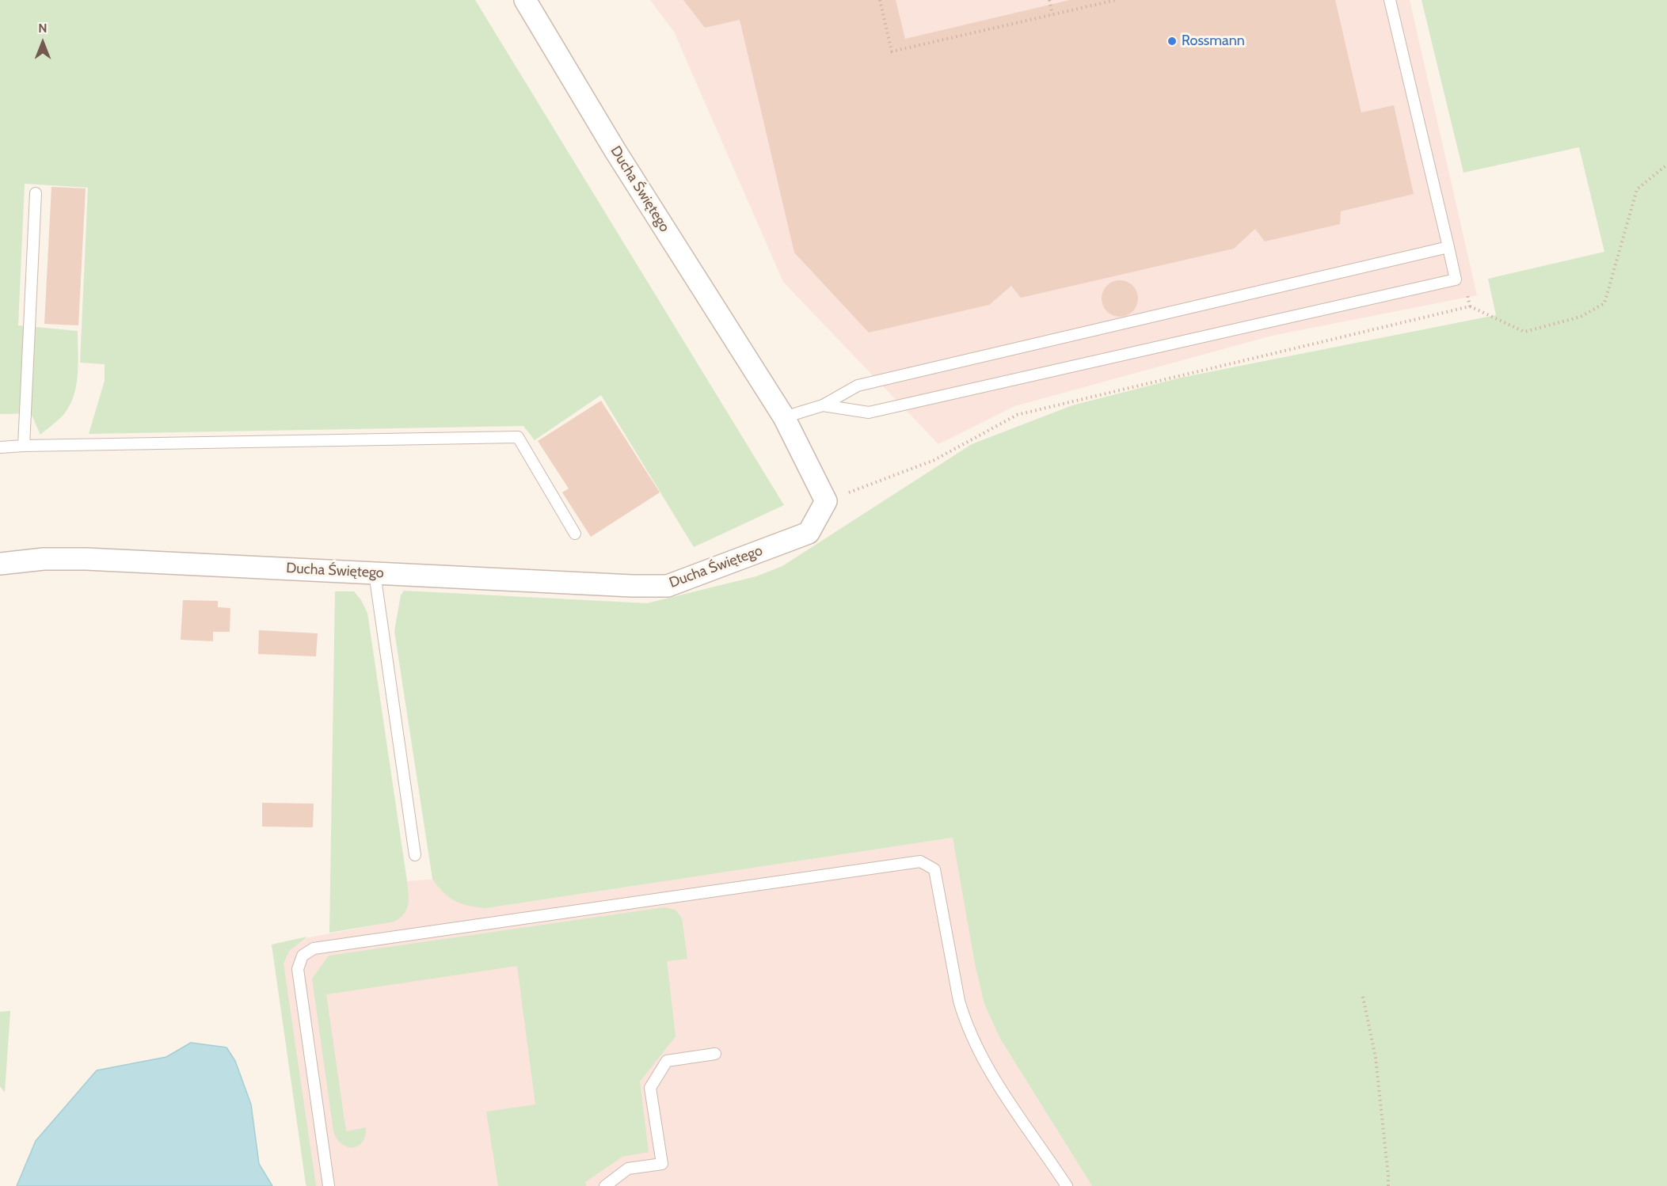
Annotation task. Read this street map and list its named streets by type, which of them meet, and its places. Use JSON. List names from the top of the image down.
{
  "streets": {
    "street": ["Ducha Świętego"]
  },
  "places": ["Rossmann"],
  "north": "top"
}
